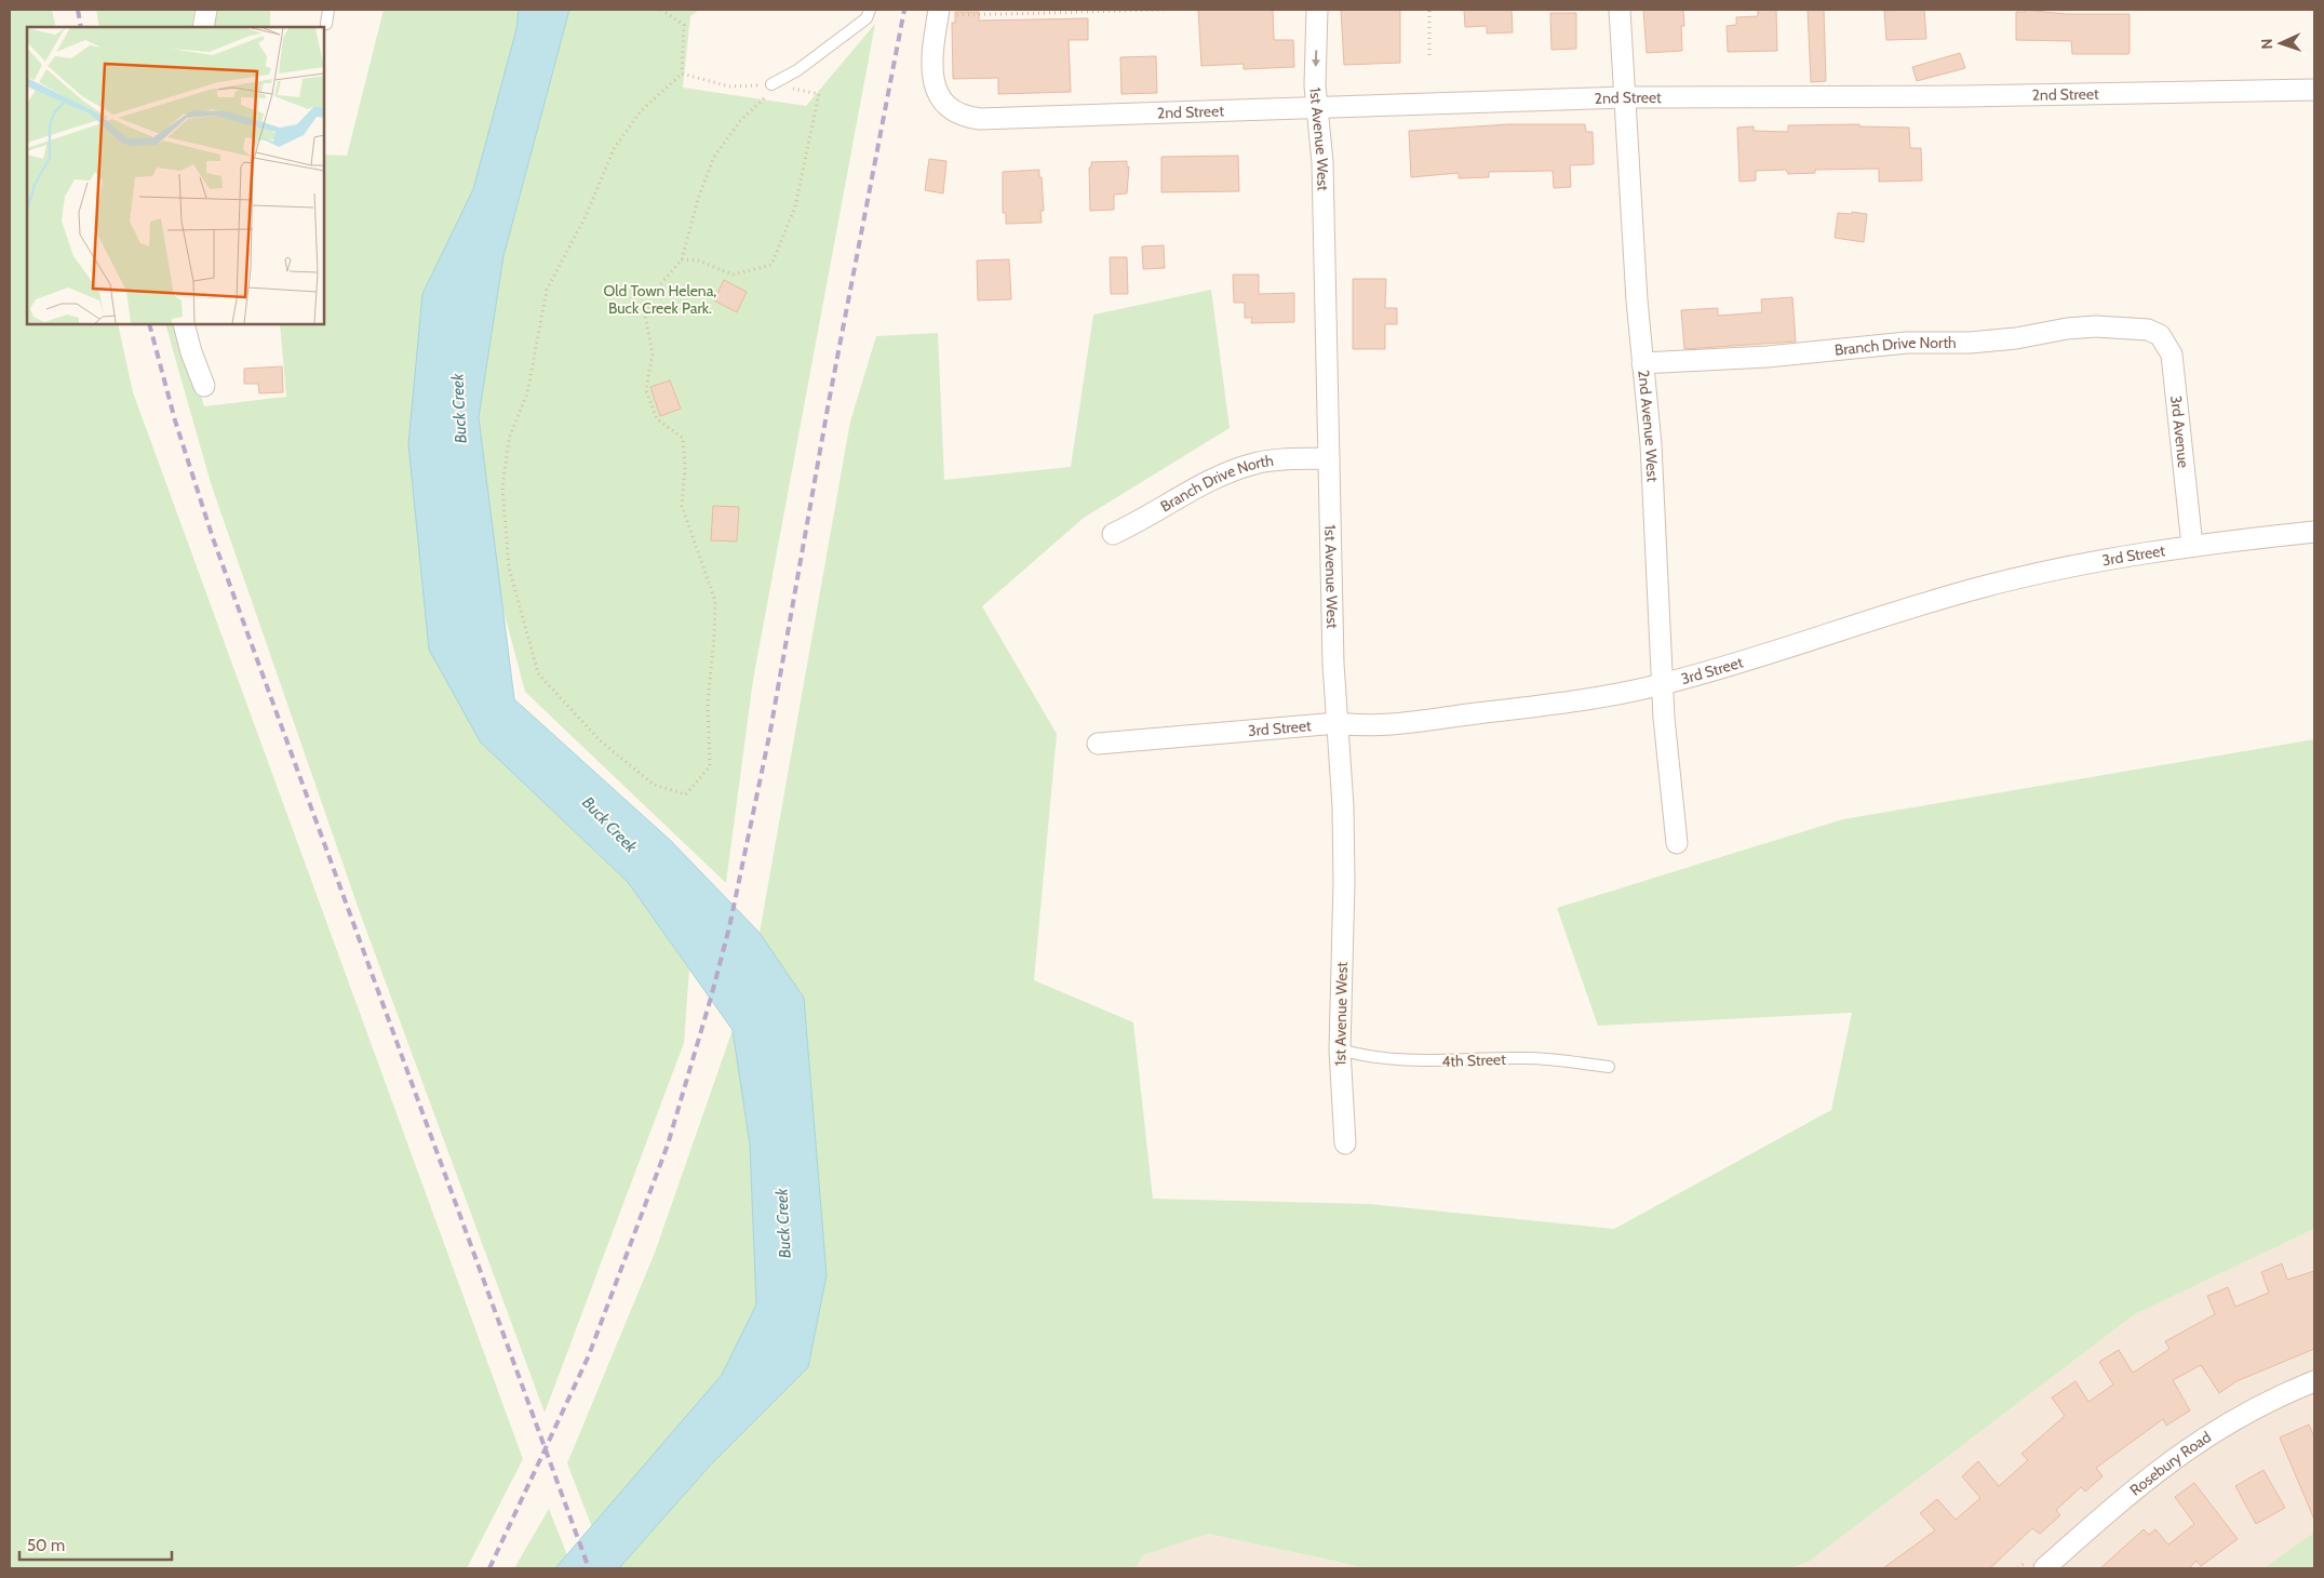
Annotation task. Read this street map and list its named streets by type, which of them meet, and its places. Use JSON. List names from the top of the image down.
{
  "streets": {
    "street": [
      "2nd Street",
      "1st Avenue West",
      "Branch Drive North",
      "2nd Avenue West",
      "3rd Avenue",
      "3rd Street",
      "Rosebury Road"
    ],
    "lane": ["4th Street"]
  },
  "crossings": [
    ["2nd Street", "1st Avenue West"],
    ["2nd Street", "2nd Avenue West"],
    ["1st Avenue West", "Branch Drive North"],
    ["1st Avenue West", "3rd Street"],
    ["1st Avenue West", "4th Street"],
    ["Branch Drive North", "2nd Avenue West"],
    ["Branch Drive North", "3rd Avenue"],
    ["2nd Avenue West", "3rd Street"],
    ["3rd Avenue", "3rd Street"]
  ],
  "water": ["Buck Creek"],
  "parks": ["Old Town Helena, Buck Creek Park."],
  "scale_bar": "50 m",
  "north": "left"
}
